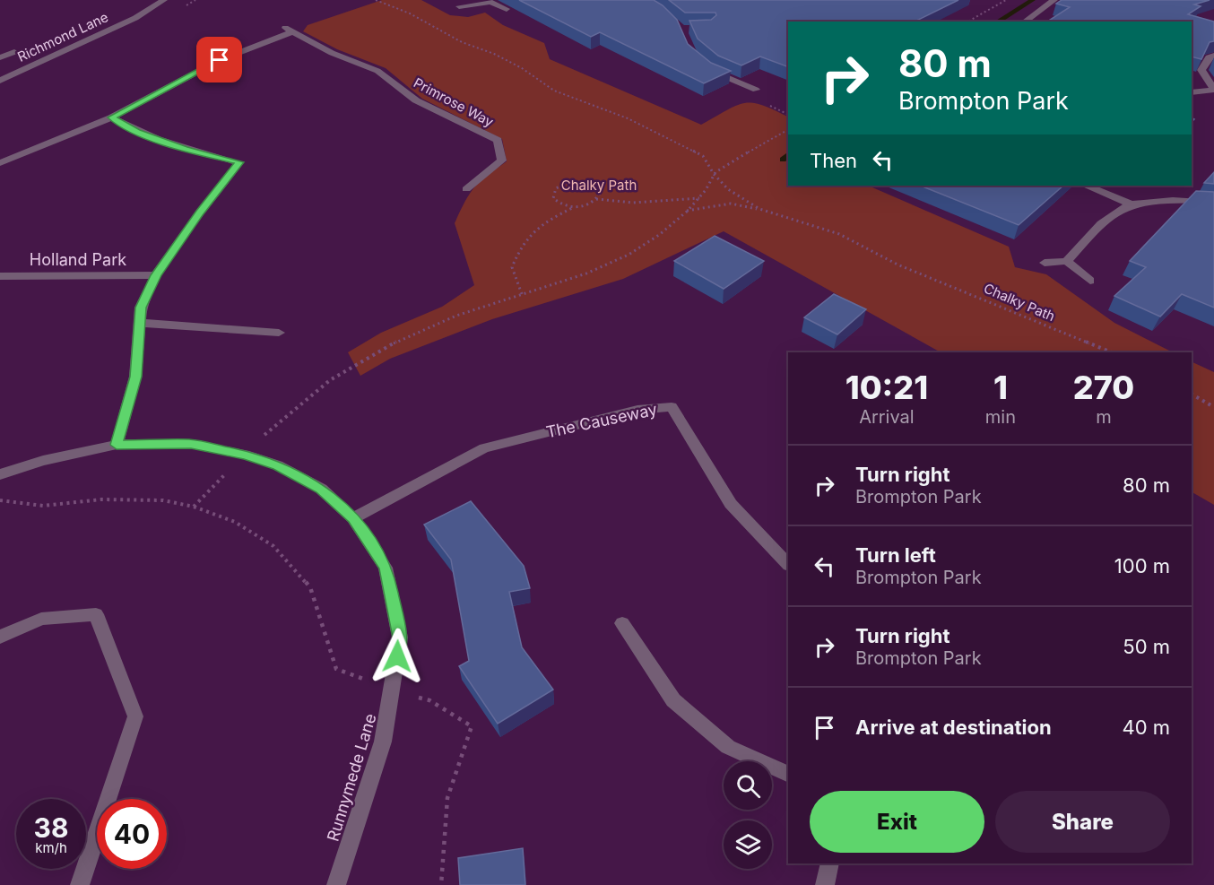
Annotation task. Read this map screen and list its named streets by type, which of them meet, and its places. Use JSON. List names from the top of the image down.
{
  "streets": {
    "street": [
      "Richmond Lane",
      "Primrose Way",
      "Holland Park",
      "The Causeway",
      "Runnymede Lane"
    ],
    "path": ["Chalky Path"]
  },
  "crossings": [
    ["The Causeway", "Runnymede Lane"]
  ],
  "parks": ["Chalky Path"],
  "page": {
    "turn": ["80 m", "Brompton Park"],
    "then": "Then",
    "eta": [
      "10:21",
      "Arrival",
      "1",
      "min",
      "270",
      "m"
    ],
    "list": [
      {
        "name": "Turn right",
        "note": "Brompton Park",
        "value": "80 m"
      },
      {
        "name": "Turn left",
        "note": "Brompton Park",
        "value": "100 m"
      },
      {
        "name": "Turn right",
        "note": "Brompton Park",
        "value": "50 m"
      },
      {
        "name": "Arrive at destination",
        "value": "40 m"
      }
    ],
    "buttons": ["Exit", "Share"],
    "speed": "38 km/h",
    "limit": "40"
  }
}
